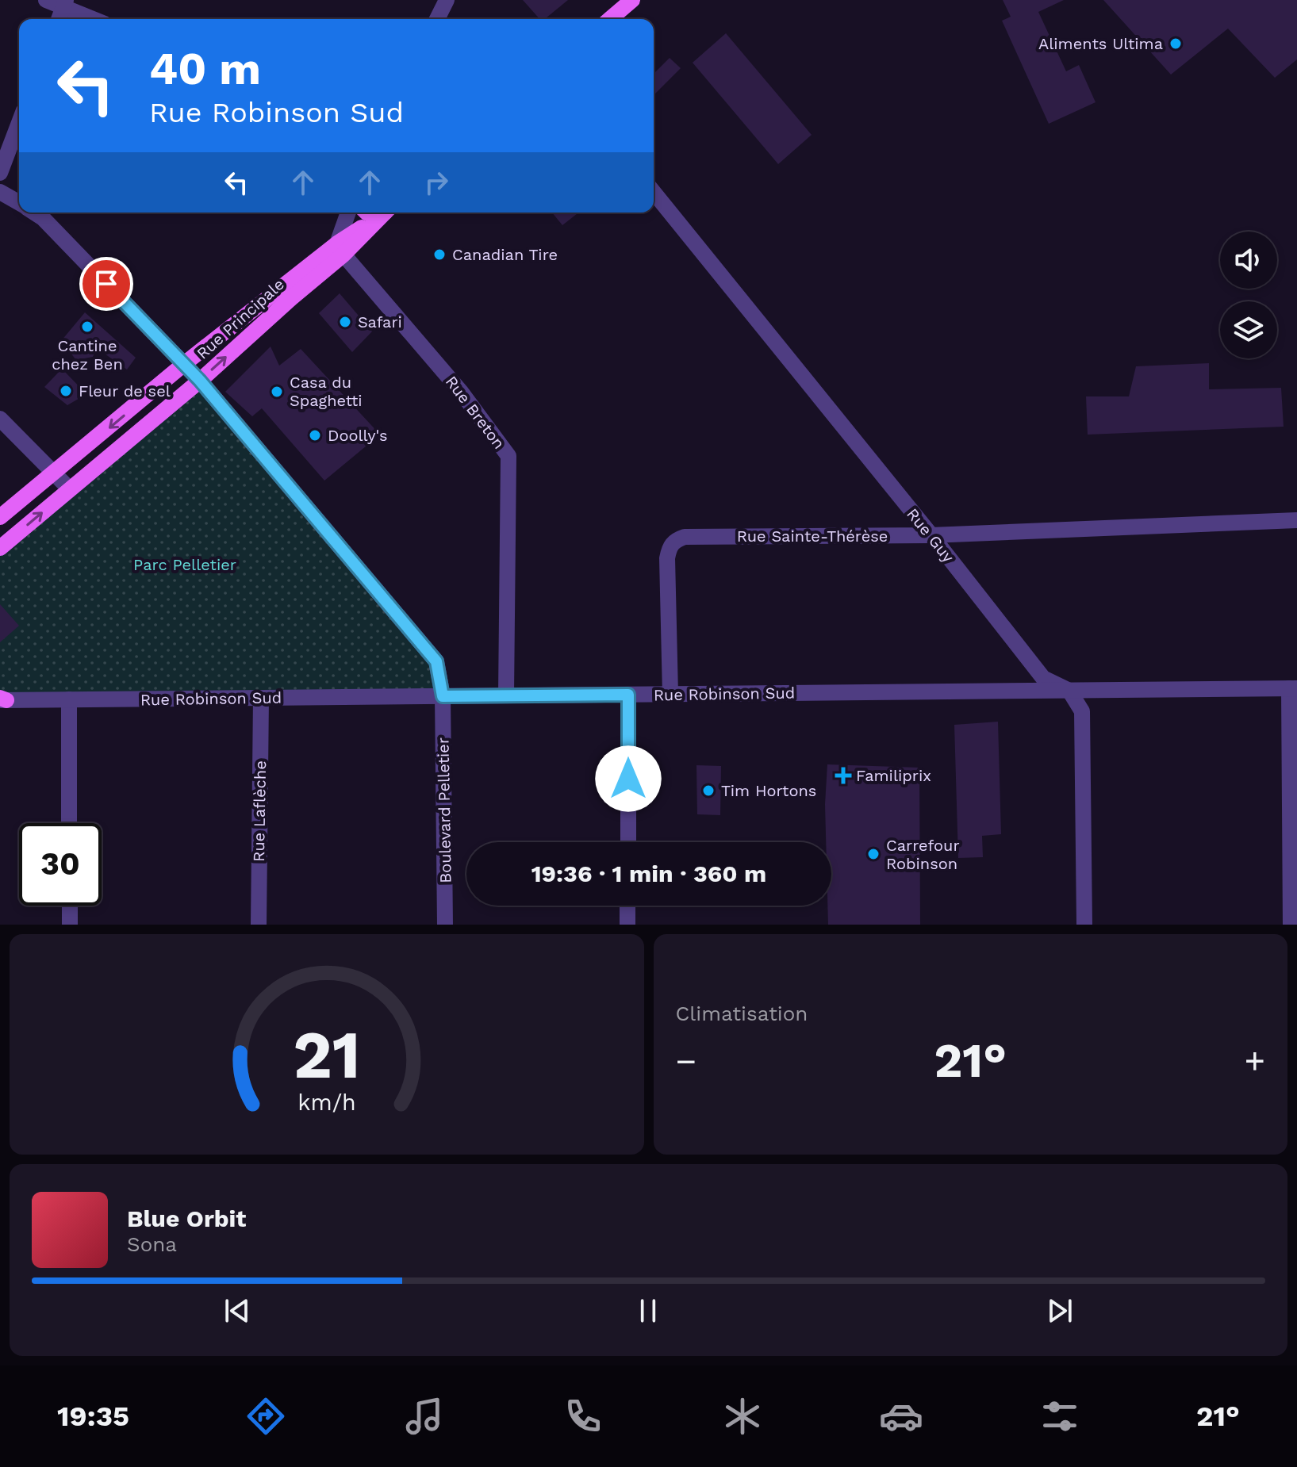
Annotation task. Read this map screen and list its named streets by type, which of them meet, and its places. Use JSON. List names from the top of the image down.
{
  "streets": {
    "main road": ["Rue Principale"],
    "street": [
      "Rue Breton",
      "Rue Guy",
      "Rue Sainte-Thérèse",
      "Rue Robinson Sud",
      "Boulevard Pelletier",
      "Rue Laflèche"
    ]
  },
  "crossings": [
    ["Rue Principale", "Rue Breton"],
    ["Rue Principale", "Boulevard Pelletier"],
    ["Rue Breton", "Rue Robinson Sud"],
    ["Rue Guy", "Rue Sainte-Thérèse"],
    ["Rue Guy", "Rue Robinson Sud"],
    ["Rue Sainte-Thérèse", "Rue Robinson Sud"],
    ["Rue Robinson Sud", "Boulevard Pelletier"],
    ["Rue Robinson Sud", "Rue Laflèche"]
  ],
  "parks": ["Parc Pelletier"],
  "places": {
    "other": [
      "Aliments Ultima",
      "Canadian Tire",
      "Safari",
      "Cantine chez Ben",
      "Fleur de sel",
      "Casa du Spaghetti",
      "Doolly's",
      "Tim Hortons",
      "Carrefour Robinson"
    ],
    "health": ["Familiprix"]
  },
  "page": {
    "turn": ["40 m", "Rue Robinson Sud"],
    "limit": "30",
    "trip": "19:36 · 1 min · 360 m",
    "tile": "Climatisation",
    "heat": ["−", "21°", "+"],
    "song": ["Blue Orbit", "Sona"],
    "tabs": ["19:35", "21°"],
    "gauge": ["21", "km/h"]
  }
}
